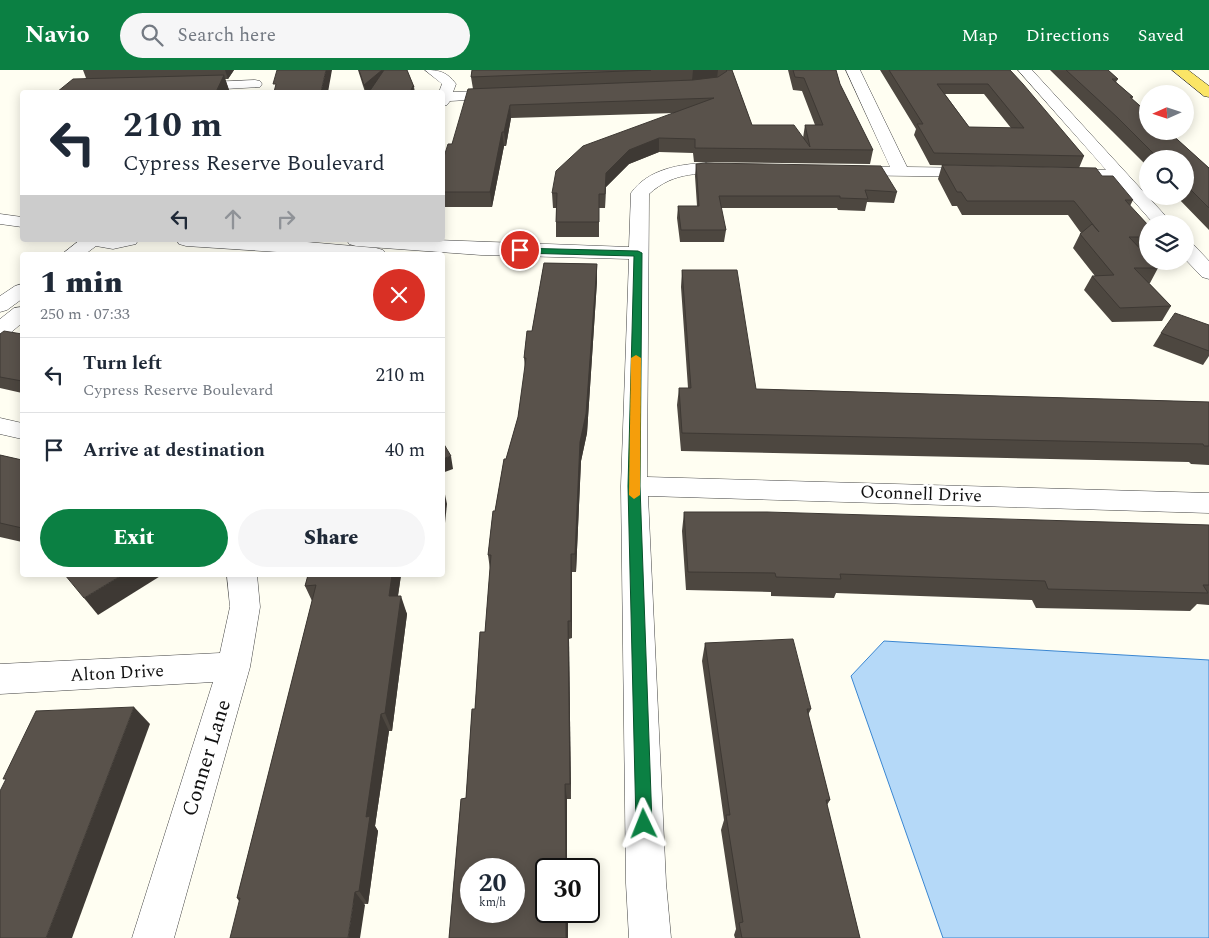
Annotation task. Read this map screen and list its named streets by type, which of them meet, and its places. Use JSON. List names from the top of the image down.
{
  "streets": {
    "street": ["Oconnell Drive", "Alton Drive", "Conner Lane"]
  },
  "crossings": [
    ["Alton Drive", "Conner Lane"]
  ],
  "north": "left",
  "page": {
    "header": "Navio",
    "search": "Search here",
    "nav": ["Map", "Directions", "Saved"],
    "turn": ["210 m", "Cypress Reserve Boulevard"],
    "heading": ["1 min", "250 m · 07:33"],
    "list": [
      {
        "name": "Turn left",
        "note": "Cypress Reserve Boulevard",
        "value": "210 m"
      },
      {
        "name": "Arrive at destination",
        "value": "40 m"
      }
    ],
    "buttons": ["Exit", "Share"],
    "speed": "20 km/h",
    "limit": "30"
  }
}
